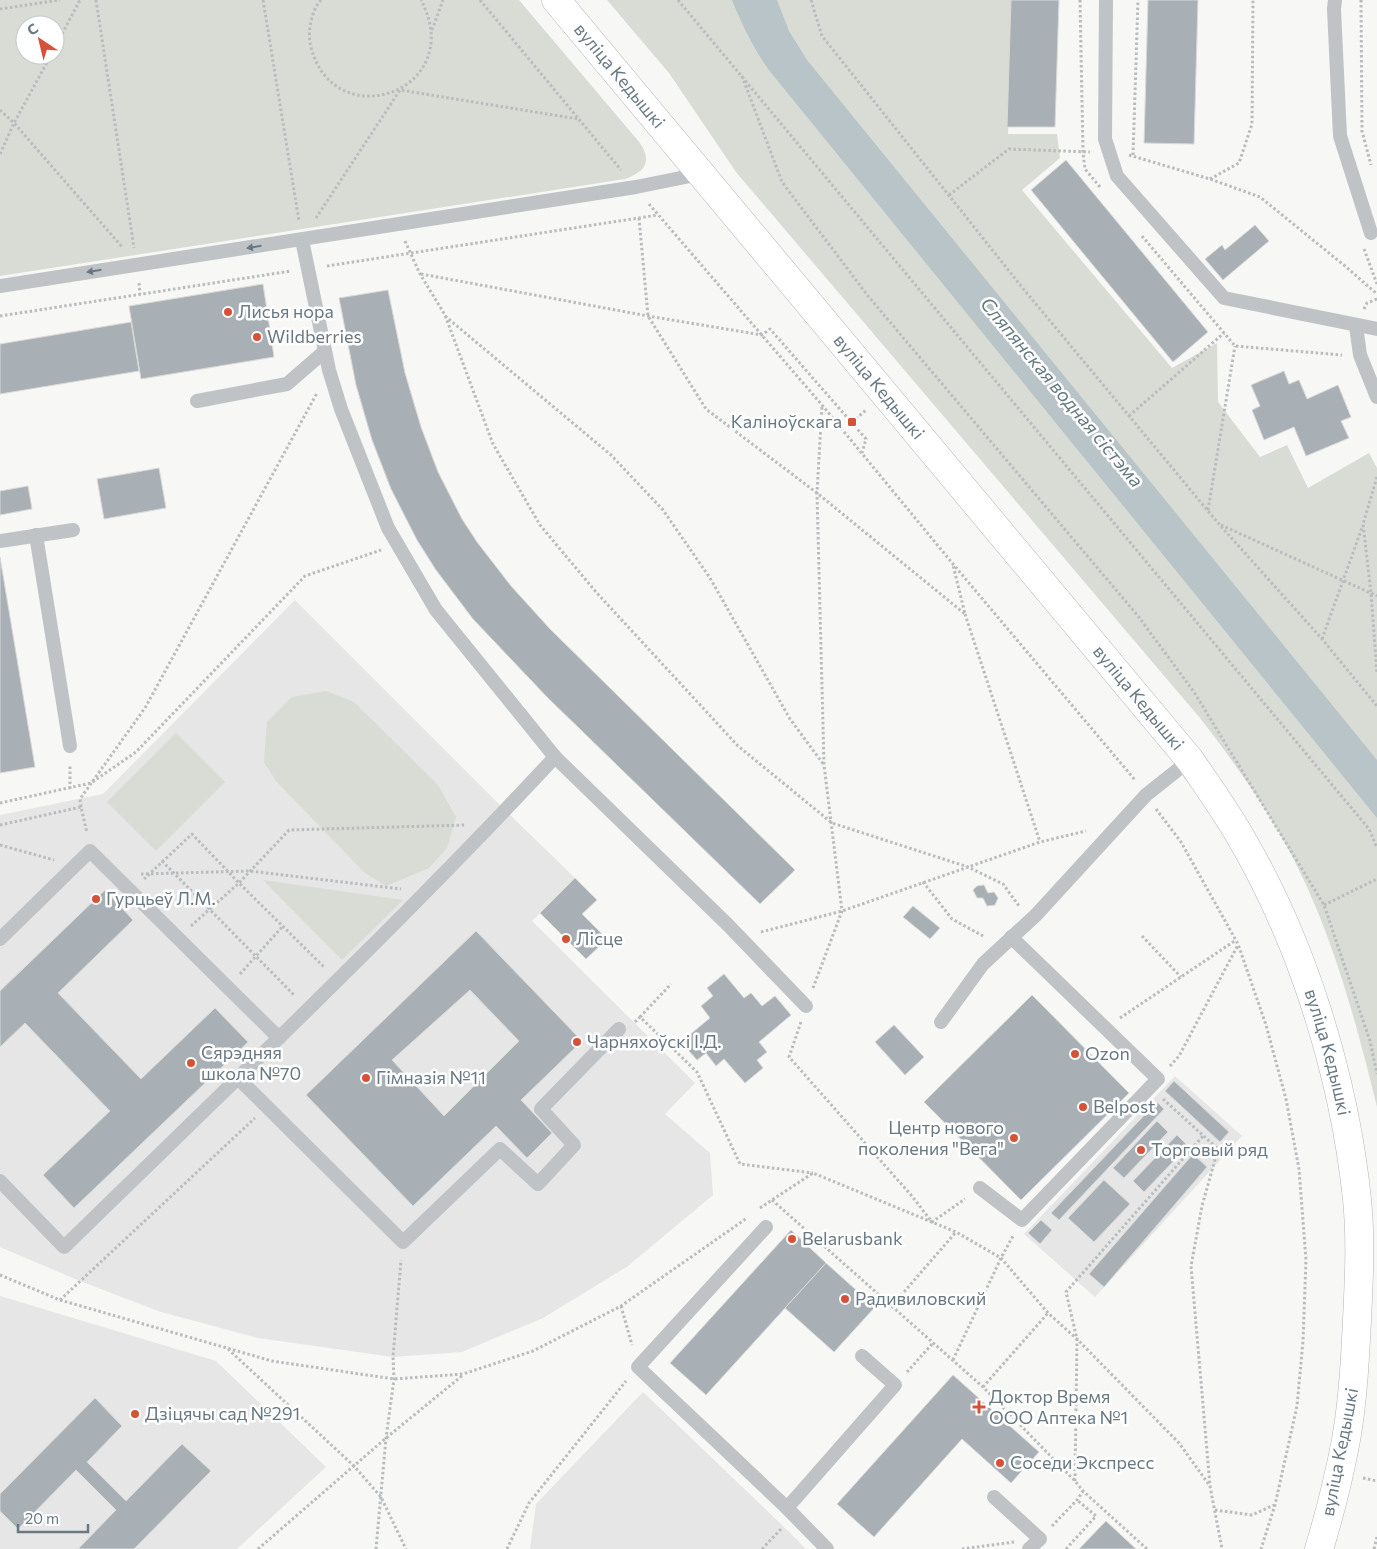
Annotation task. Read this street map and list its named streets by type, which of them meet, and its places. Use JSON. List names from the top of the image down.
{
  "streets": {
    "street": ["вуліца Кедышкі"]
  },
  "water": ["Сляпянская водная сістэма"],
  "places": {
    "other": [
      "Лисья нора",
      "Wildberries",
      "Гурцьеў Л.М.",
      "Лісце",
      "Чарняхоўскі І.Д.",
      "Ozon",
      "Сярэдняя школа №70",
      "Гімназія №11",
      "Belpost",
      "Центр нового поколения \"Вега\"",
      "Торговый ряд",
      "Belarusbank",
      "Радивиловский",
      "Дзіцячы сад №291",
      "Соседи Экспресс"
    ],
    "transit": ["Каліноўскага"],
    "health": ["Доктор Время ООО Аптека №1"]
  },
  "scale_bar": "20 m",
  "north": "top left"
}
